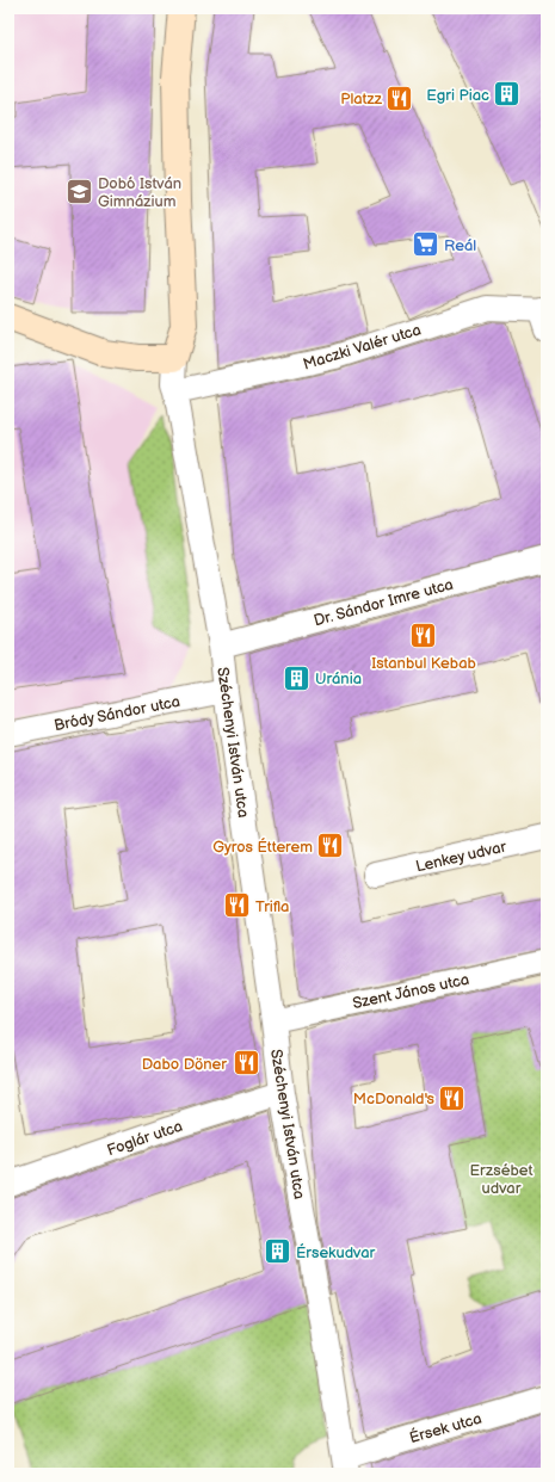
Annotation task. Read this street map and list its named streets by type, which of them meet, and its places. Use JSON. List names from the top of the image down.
{
  "streets": {
    "street": [
      "Maczki Valér utca",
      "Dr. Sándor Imre utca",
      "Bródy Sándor utca",
      "Széchenyi István utca",
      "Lenkey udvar",
      "Szent János utca",
      "Foglár utca",
      "Érsek utca"
    ]
  },
  "crossings": [
    ["Maczki Valér utca", "Széchenyi István utca"],
    ["Dr. Sándor Imre utca", "Széchenyi István utca"],
    ["Bródy Sándor utca", "Széchenyi István utca"],
    ["Széchenyi István utca", "Szent János utca"],
    ["Széchenyi István utca", "Foglár utca"],
    ["Széchenyi István utca", "Érsek utca"]
  ],
  "parks": ["Erzsébet udvar"],
  "places": {
    "building": ["Egri Piac", "Uránia", "Érsekudvar"],
    "restaurant": [
      "Platzz",
      "Istanbul Kebab",
      "Gyros Étterem",
      "Trifla",
      "Dabo Döner",
      "McDonald's"
    ],
    "school or university": ["Dobó István Gimnázium"],
    "supermarket": ["Reál"]
  }
}
